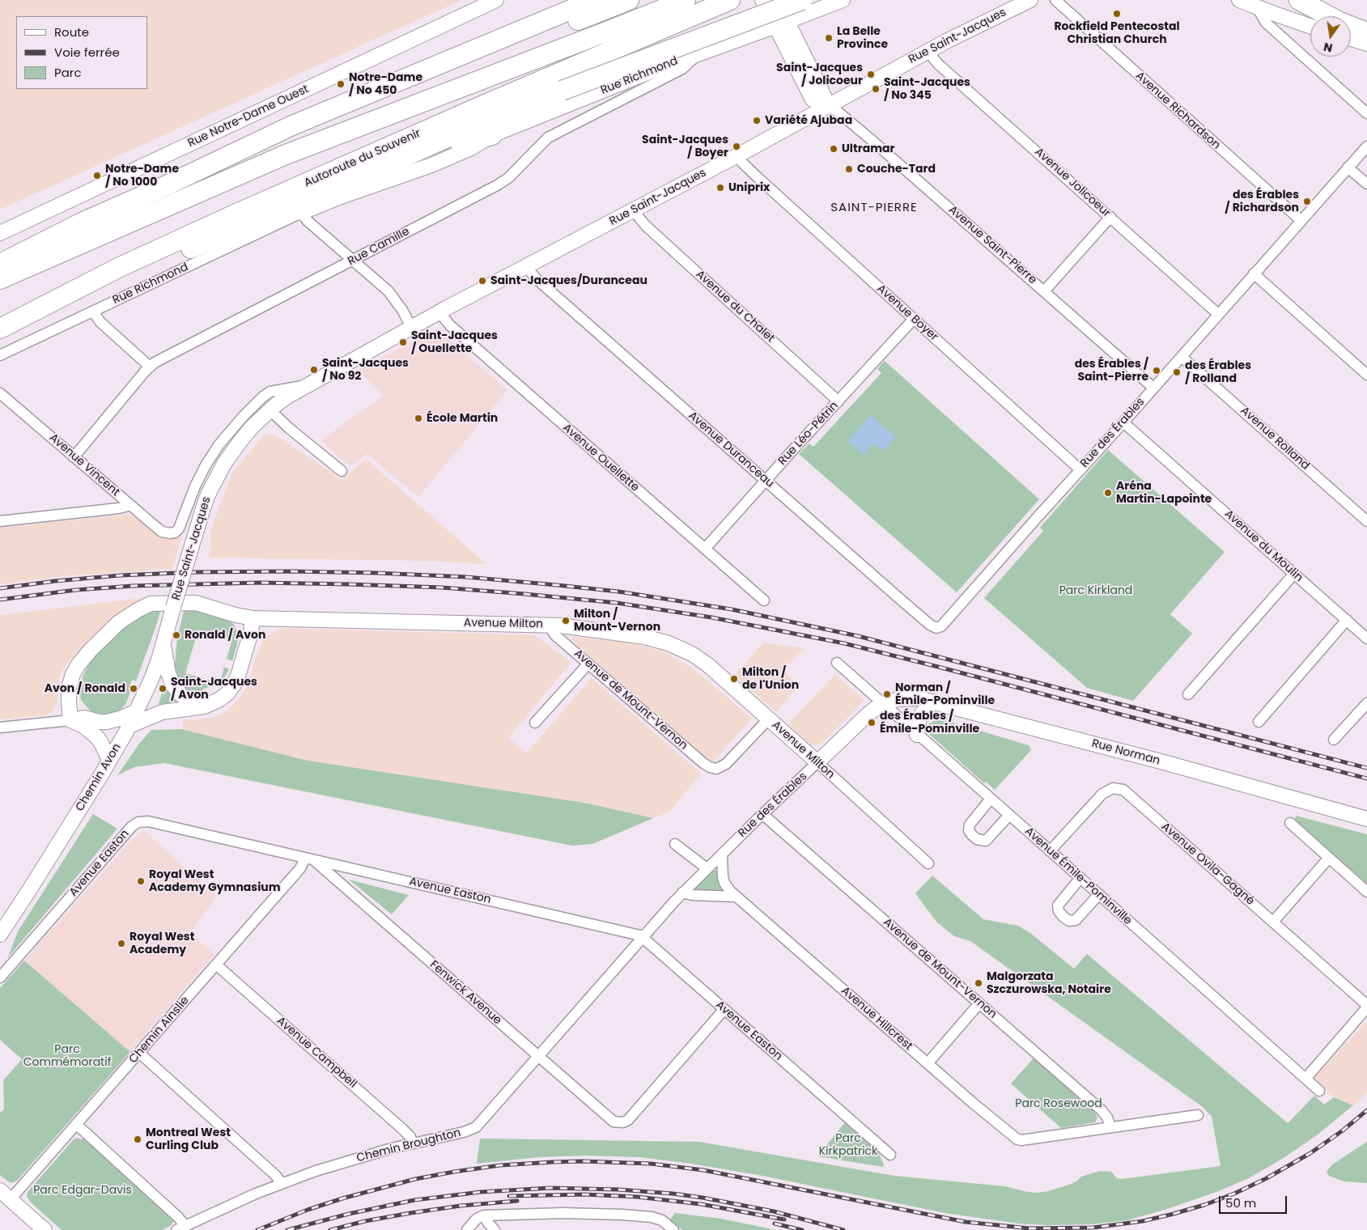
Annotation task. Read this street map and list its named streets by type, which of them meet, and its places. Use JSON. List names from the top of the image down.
{
  "streets": {
    "highway": ["Autoroute du Souvenir"],
    "main road": [
      "Rue Saint-Jacques",
      "Rue Richmond",
      "Rue Notre-Dame Ouest",
      "Avenue Saint-Pierre",
      "Rue des Érables",
      "Avenue Milton",
      "Rue Norman",
      "Chemin Avon"
    ],
    "street": [
      "Avenue Richardson",
      "Avenue Jolicoeur",
      "Rue Camille",
      "Avenue du Chalet",
      "Avenue Boyer",
      "Rue Léo-Pétrin",
      "Avenue Rolland",
      "Avenue Duranceau",
      "Avenue Ouellette",
      "Avenue Vincent",
      "Avenue du Moulin",
      "Avenue de Mount-Vernon",
      "Avenue Easton",
      "Avenue Ovila-Gagné",
      "Avenue Émile-Pominville",
      "Fenwick Avenue",
      "Avenue Hillcrest",
      "Chemin Ainslie",
      "Avenue Campbell",
      "Chemin Broughton"
    ]
  },
  "crossings": [
    ["Rue Saint-Jacques", "Avenue Jolicoeur"],
    ["Rue Saint-Jacques", "Avenue Saint-Pierre"],
    ["Rue Saint-Jacques", "Avenue du Chalet"],
    ["Rue Saint-Jacques", "Avenue Boyer"],
    ["Rue Saint-Jacques", "Avenue Duranceau"],
    ["Rue Saint-Jacques", "Avenue Ouellette"],
    ["Rue Saint-Jacques", "Avenue Vincent"],
    ["Rue Saint-Jacques", "Chemin Avon"],
    ["Rue Richmond", "Avenue Saint-Pierre"],
    ["Rue Richmond", "Rue Camille"],
    ["Avenue Richardson", "Rue des Érables"],
    ["Avenue Jolicoeur", "Rue des Érables"],
    ["Avenue Saint-Pierre", "Rue des Érables"],
    ["Rue Camille", "Avenue Vincent"],
    ["Avenue du Chalet", "Rue Léo-Pétrin"],
    ["Avenue Boyer", "Rue des Érables"],
    ["Avenue Boyer", "Rue Léo-Pétrin"],
    ["Rue des Érables", "Avenue Rolland"],
    ["Rue des Érables", "Avenue Duranceau"],
    ["Rue des Érables", "Avenue du Moulin"],
    ["Rue des Érables", "Avenue Milton"],
    ["Rue des Érables", "Avenue de Mount-Vernon"],
    ["Rue des Érables", "Rue Norman"],
    ["Rue des Érables", "Avenue Émile-Pominville"],
    ["Rue des Érables", "Avenue Hillcrest"],
    ["Rue des Érables", "Chemin Broughton"],
    ["Rue Léo-Pétrin", "Avenue Duranceau"],
    ["Rue Léo-Pétrin", "Avenue Ouellette"],
    ["Avenue Milton", "Avenue de Mount-Vernon"],
    ["Avenue de Mount-Vernon", "Avenue Hillcrest"],
    ["Rue Norman", "Avenue Émile-Pominville"],
    ["Avenue Easton", "Fenwick Avenue"],
    ["Avenue Easton", "Chemin Ainslie"],
    ["Avenue Easton", "Chemin Broughton"],
    ["Avenue Ovila-Gagné", "Avenue Émile-Pominville"],
    ["Fenwick Avenue", "Chemin Ainslie"],
    ["Fenwick Avenue", "Chemin Broughton"],
    ["Chemin Ainslie", "Avenue Campbell"],
    ["Avenue Campbell", "Chemin Broughton"]
  ],
  "districts": ["SAINT-PIERRE"],
  "parks": [
    "Parc Kirkland",
    "Parc Commémoratif",
    "Parc Rosewood",
    "Parc Kirkpatrick",
    "Parc Edgar-Davis"
  ],
  "places": [
    "Rockfield Pentecostal Christian Church",
    "La Belle Province",
    "Saint-Jacques / Jolicoeur",
    "Notre-Dame / No 450",
    "Saint-Jacques / No 345",
    "Variété Ajubaa",
    "Saint-Jacques / Boyer",
    "Ultramar",
    "Couche-Tard",
    "Notre-Dame / No 1000",
    "Uniprix",
    "des Érables / Richardson",
    "Saint-Jacques/Duranceau",
    "Saint-Jacques / Ouellette",
    "Saint-Jacques / No 92",
    "des Érables / Saint-Pierre",
    "des Érables / Rolland",
    "École Martin",
    "Aréna Martin-Lapointe",
    "Milton / Mount-Vernon",
    "Ronald / Avon",
    "Milton / de l'Union",
    "Avon / Ronald",
    "Saint-Jacques / Avon",
    "Norman / Émile-Pominville",
    "des Érables / Émile-Pominville",
    "Royal West Academy Gymnasium",
    "Royal West Academy",
    "Malgorzata Szczurowska, Notaire",
    "Montreal West Curling Club"
  ],
  "legend": ["Route", "Voie ferrée", "Parc"],
  "scale_bar": "50 m",
  "north": "bottom"
}
